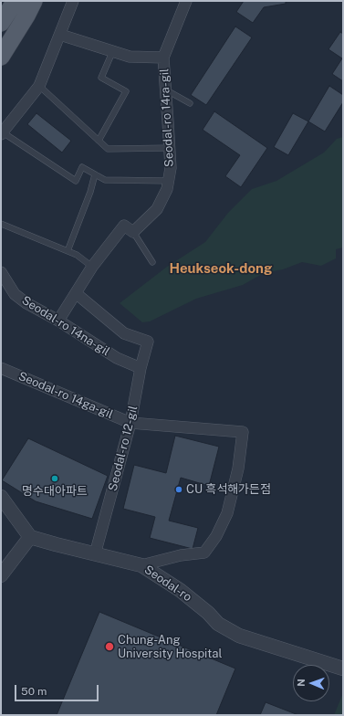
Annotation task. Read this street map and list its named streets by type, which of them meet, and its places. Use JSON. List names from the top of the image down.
{
  "streets": {
    "street": [
      "Seodal-ro 14ra-gil",
      "Seodal-ro 14na-gil",
      "Seodal-ro 14ga-gil",
      "Seodal-ro 12-gil",
      "Seodal-ro"
    ]
  },
  "crossings": [
    ["Seodal-ro 14na-gil", "Seodal-ro 12-gil"],
    ["Seodal-ro 14ga-gil", "Seodal-ro 12-gil"],
    ["Seodal-ro 14ga-gil", "Seodal-ro"],
    ["Seodal-ro 12-gil", "Seodal-ro"]
  ],
  "districts": ["Heukseok-dong"],
  "places": ["명수대아파트", "CU 흑석해가든점", "Chung-Ang University Hospital"],
  "scale_bar": "50 m",
  "north": "left"
}
